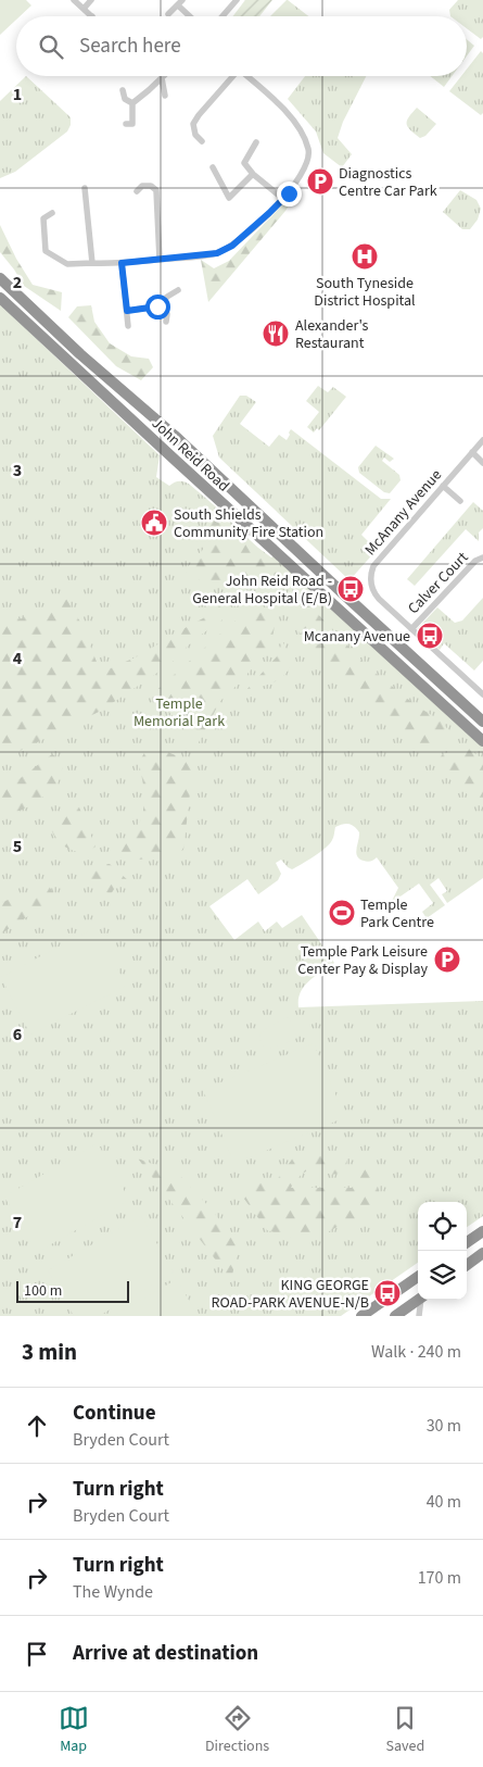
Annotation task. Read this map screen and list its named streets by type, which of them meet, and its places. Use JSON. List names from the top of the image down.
{
  "streets": {
    "highway": ["John Reid Road"],
    "street": ["McAnany Avenue", "Calver Court"]
  },
  "crossings": [
    ["McAnany Avenue", "Calver Court"]
  ],
  "parks": ["Temple Memorial Park"],
  "places": {
    "parking": ["Diagnostics Centre Car Park", "Temple Park Leisure Center Pay & Display"],
    "hospital": ["South Tyneside District Hospital"],
    "restaurant": ["Alexander's Restaurant"],
    "public building": ["South Shields Community Fire Station"],
    "bus stop": ["John Reid Road - General Hospital (E/B)", "Mcanany Avenue", "KING GEORGE ROAD-PARK AVENUE-N/B"],
    "sports": ["Temple Park Centre"]
  },
  "scale_bar": "100 m",
  "page": {
    "search": "Search here",
    "scale": "100 m",
    "heading": ["3 min", "Walk · 240 m"],
    "list": [
      ["Continue", "Bryden Court", "30 m"],
      ["Turn right", "Bryden Court", "40 m"],
      ["Turn right", "The Wynde", "170 m"],
      "Arrive at destination"
    ],
    "nav": ["Map", "Directions", "Saved"]
  },
  "grid": {
    "rows": [
      "1",
      "2",
      "3",
      "4",
      "5",
      "6",
      "7"
    ]
  }
}
